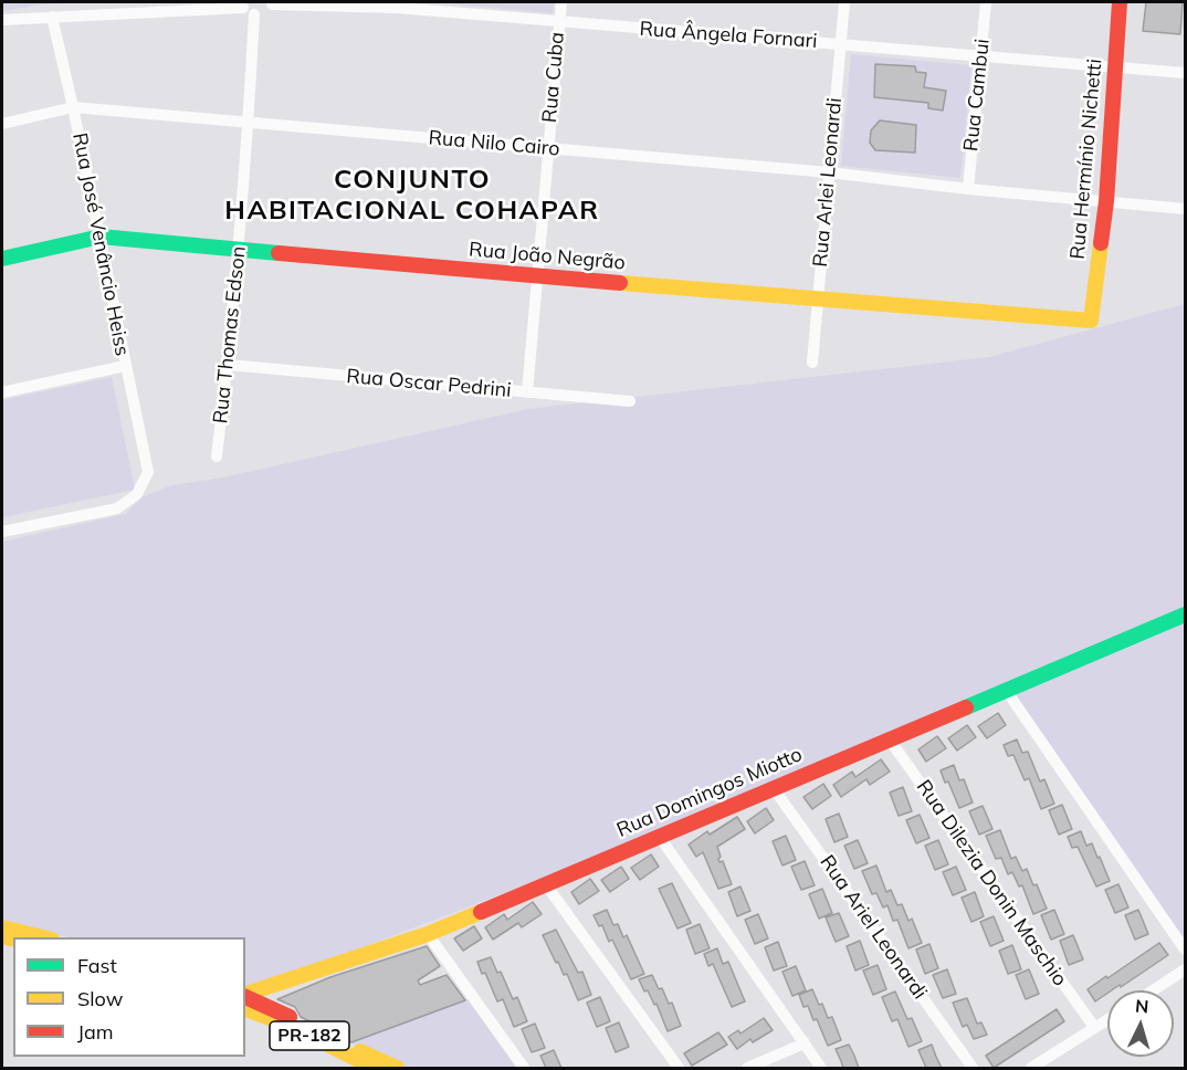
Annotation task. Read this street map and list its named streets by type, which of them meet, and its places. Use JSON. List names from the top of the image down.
{
  "streets": {
    "street": [
      "Rua Ângela Fornari",
      "Rua Cuba",
      "Rua Cambui",
      "Rua Nilo Cairo",
      "Rua Hermínio Nichetti",
      "Rua Arlei Leonardi",
      "Rua José Venâncio Heiss",
      "Rua João Negrão",
      "Rua Thomas Edson",
      "Rua Oscar Pedrini",
      "Rua Domingos Miotto",
      "Rua Dilezia Donin Maschio",
      "Rua Ariel Leonardi",
      "PR-182"
    ]
  },
  "crossings": [
    ["Rua Ângela Fornari", "Rua Cuba"],
    ["Rua Ângela Fornari", "Rua Cambui"],
    ["Rua Ângela Fornari", "Rua Hermínio Nichetti"],
    ["Rua Ângela Fornari", "Rua Arlei Leonardi"],
    ["Rua Cuba", "Rua Nilo Cairo"],
    ["Rua Cuba", "Rua João Negrão"],
    ["Rua Cuba", "Rua Oscar Pedrini"],
    ["Rua Cambui", "Rua Nilo Cairo"],
    ["Rua Nilo Cairo", "Rua Hermínio Nichetti"],
    ["Rua Nilo Cairo", "Rua Arlei Leonardi"],
    ["Rua Nilo Cairo", "Rua José Venâncio Heiss"],
    ["Rua Nilo Cairo", "Rua Thomas Edson"],
    ["Rua Hermínio Nichetti", "Rua João Negrão"],
    ["Rua Arlei Leonardi", "Rua João Negrão"],
    ["Rua José Venâncio Heiss", "Rua João Negrão"],
    ["Rua João Negrão", "Rua Thomas Edson"],
    ["Rua Thomas Edson", "Rua Oscar Pedrini"],
    ["Rua Domingos Miotto", "Rua Dilezia Donin Maschio"],
    ["Rua Domingos Miotto", "Rua Ariel Leonardi"]
  ],
  "districts": ["CONJUNTO HABITACIONAL COHAPAR"],
  "legend": ["Fast", "Slow", "Jam"],
  "north": "top"
}
